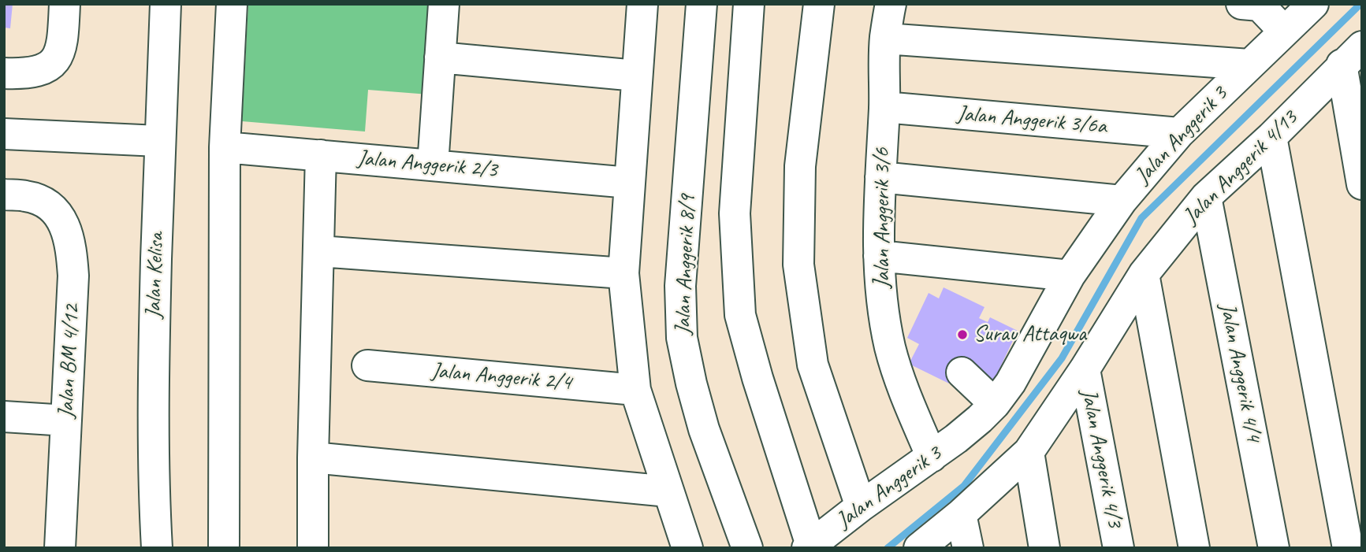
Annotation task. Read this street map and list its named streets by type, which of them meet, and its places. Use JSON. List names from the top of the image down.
{
  "streets": {
    "street": [
      "Jalan Anggerik 3/6a",
      "Jalan Anggerik 3",
      "Jalan Anggerik 2/3",
      "Jalan Anggerik 4/13",
      "Jalan Anggerik 3/6",
      "Jalan Anggerik 8/9",
      "Jalan Kelisa",
      "Jalan BM 4/12",
      "Jalan Anggerik 4/4",
      "Jalan Anggerik 2/4",
      "Jalan Anggerik 4/3"
    ]
  },
  "crossings": [
    ["Jalan Anggerik 3/6a", "Jalan Anggerik 3"],
    ["Jalan Anggerik 3/6a", "Jalan Anggerik 3/6"],
    ["Jalan Anggerik 3", "Jalan Anggerik 3/6"],
    ["Jalan Anggerik 4/13", "Jalan Anggerik 4/4"],
    ["Jalan Anggerik 4/13", "Jalan Anggerik 4/3"]
  ],
  "places": ["Surau Attaqwa"]
}
